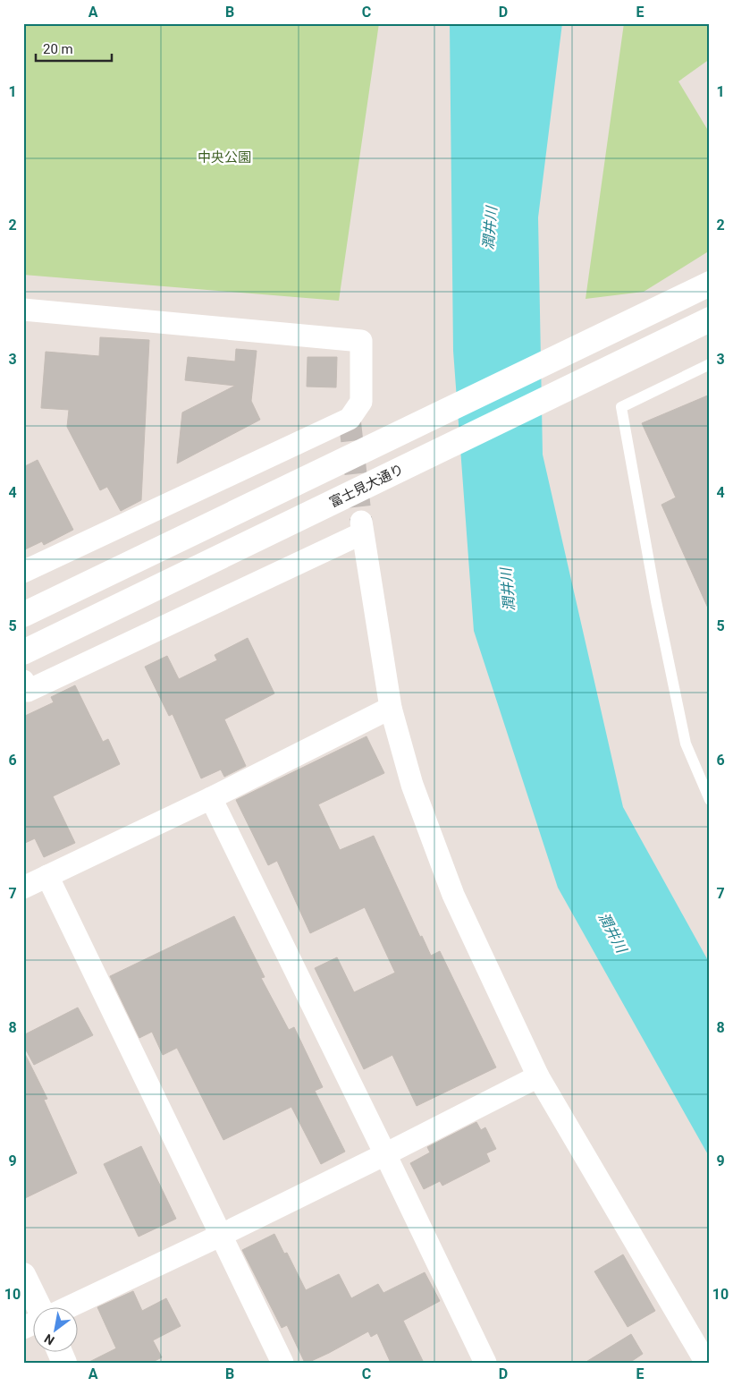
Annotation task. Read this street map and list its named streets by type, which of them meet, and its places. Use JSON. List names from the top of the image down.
{
  "streets": {
    "street": ["富士見大通り"]
  },
  "water": ["潤井川"],
  "parks": ["中央公園"],
  "scale_bar": "20 m",
  "north": "bottom left",
  "grid": {
    "columns": [
      "A",
      "B",
      "C",
      "D",
      "E"
    ],
    "rows": [
      "1",
      "2",
      "3",
      "4",
      "5",
      "6",
      "7",
      "8",
      "9",
      "10"
    ]
  }
}
